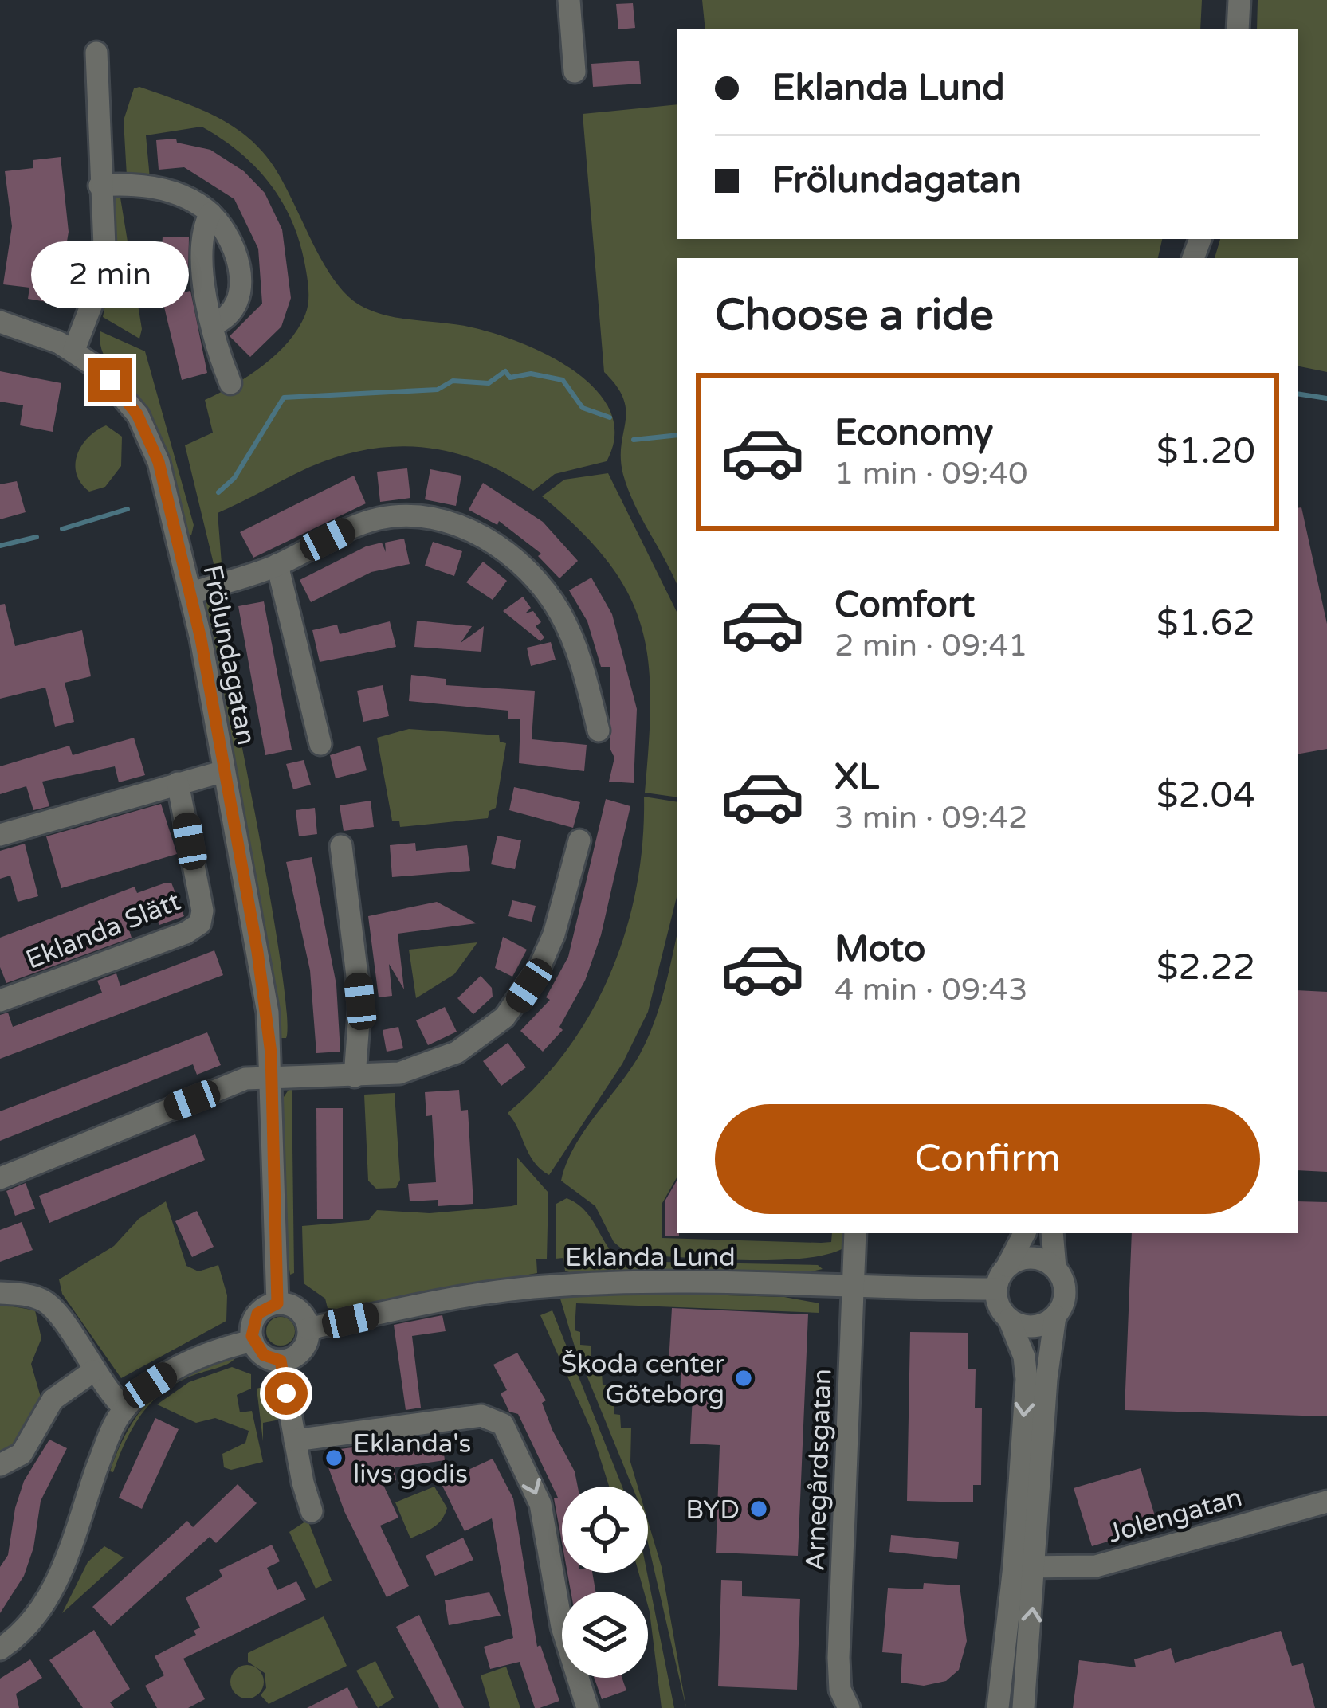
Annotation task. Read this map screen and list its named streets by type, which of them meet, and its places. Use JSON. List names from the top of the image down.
{
  "streets": {
    "street": [
      "Frölundagatan",
      "Eklanda Slätt",
      "Eklanda Lund",
      "Arnegårdsgatan",
      "Jolengatan"
    ]
  },
  "crossings": [
    ["Frölundagatan", "Eklanda Lund"],
    ["Eklanda Lund", "Arnegårdsgatan"]
  ],
  "places": ["Škoda center Göteborg", "Eklanda's livs godis", "BYD"],
  "page": {
    "banner": ["Eklanda Lund", "Frölundagatan"],
    "bubble": "2 min",
    "heading": "Choose a ride",
    "list": [
      {
        "name": "Economy",
        "note": "1 min · 09:40",
        "value": "$1.20"
      },
      {
        "name": "Comfort",
        "note": "2 min · 09:41",
        "value": "$1.62"
      },
      {
        "name": "XL",
        "note": "3 min · 09:42",
        "value": "$2.04"
      },
      {
        "name": "Moto",
        "note": "4 min · 09:43",
        "value": "$2.22"
      }
    ],
    "buttons": "Confirm"
  }
}
